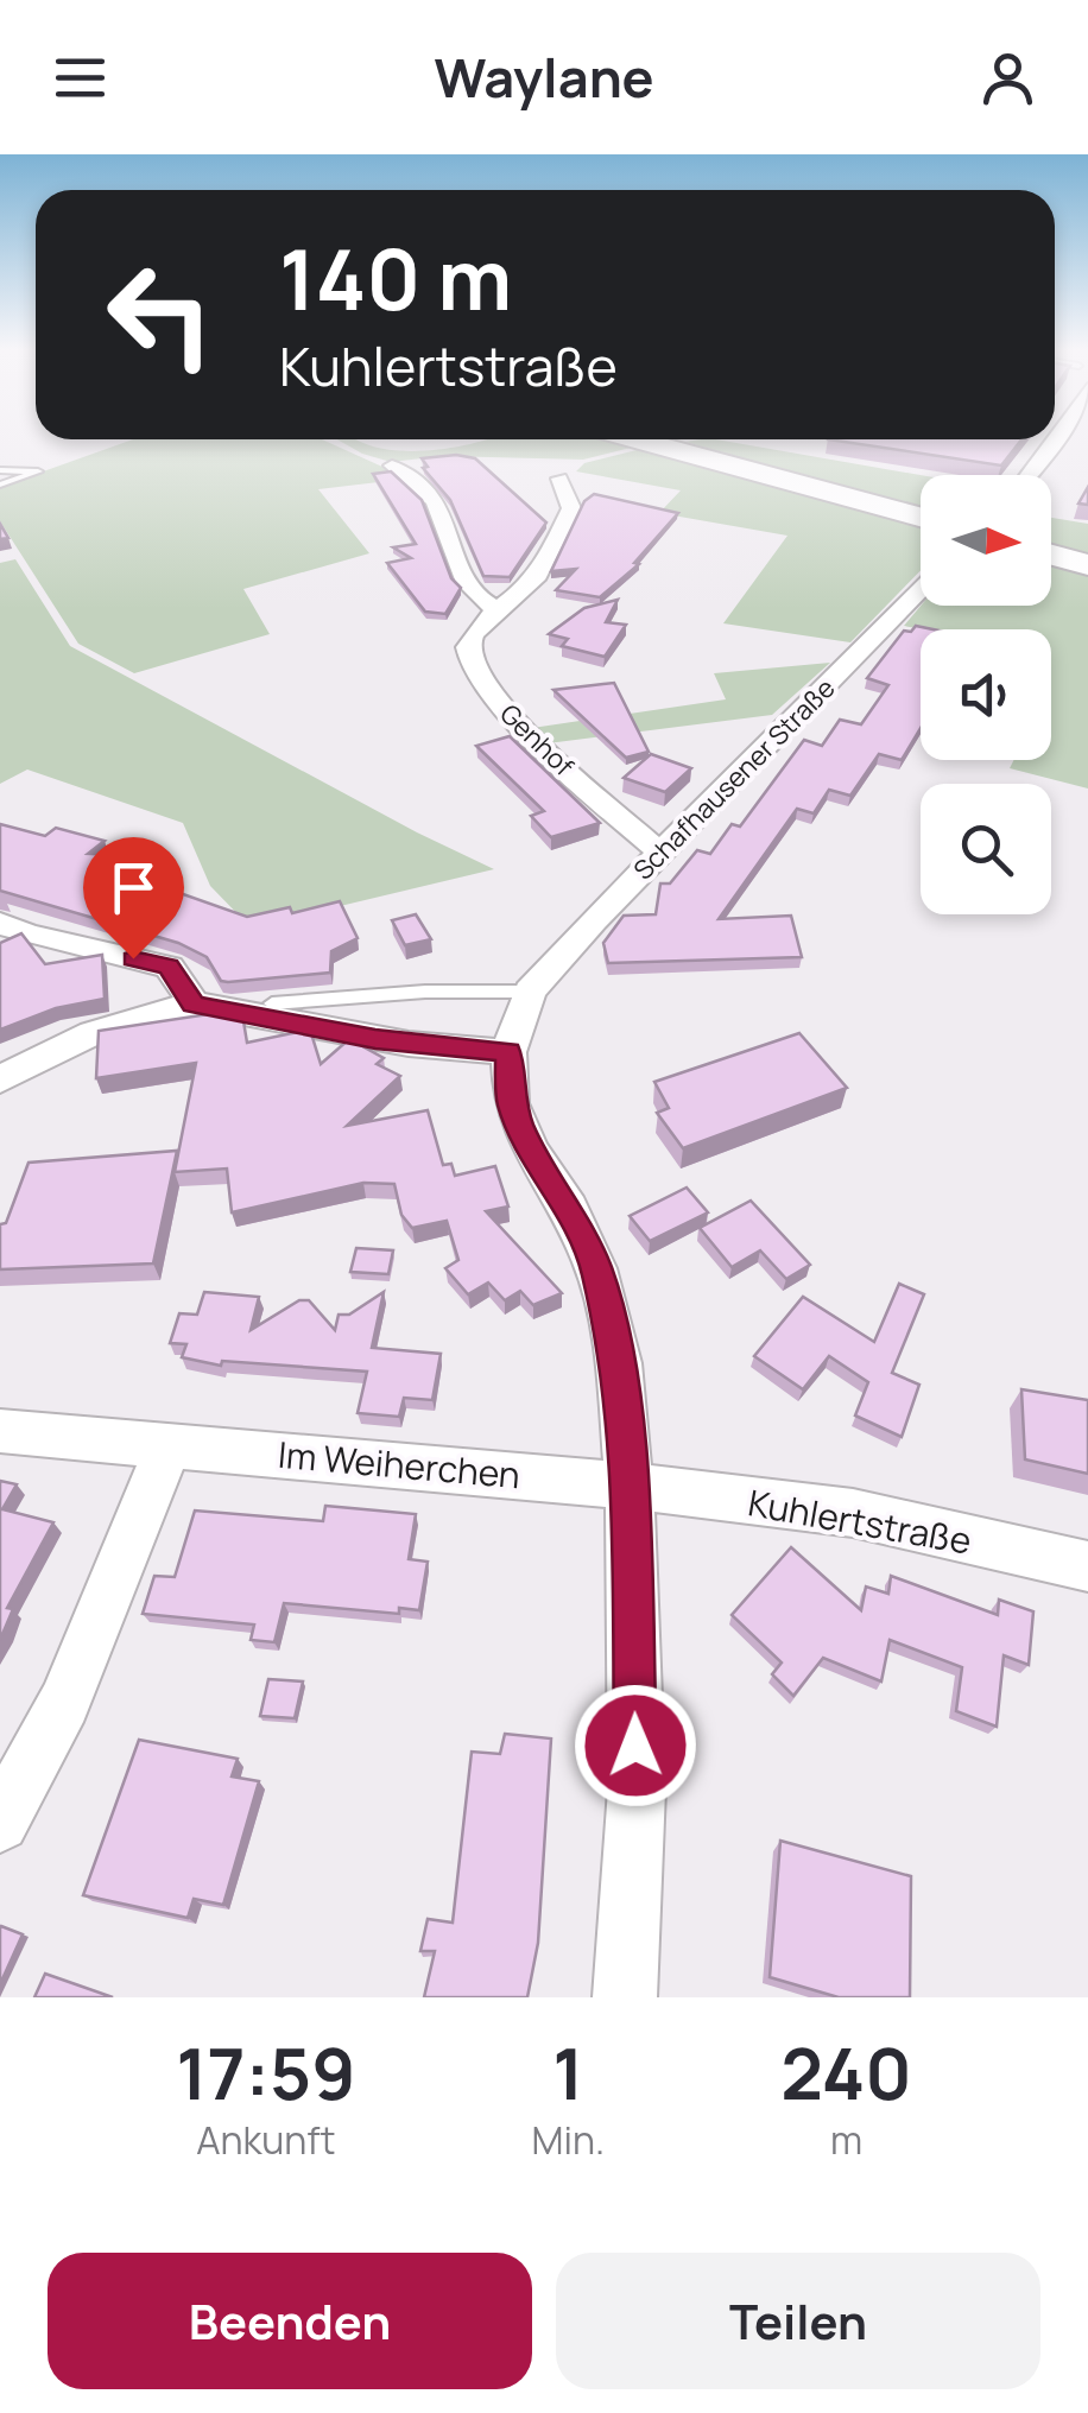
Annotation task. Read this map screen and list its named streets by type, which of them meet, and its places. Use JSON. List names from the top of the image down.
{
  "streets": {
    "street": [
      "Genhof",
      "Schafhausener Straße",
      "Im Weiherchen",
      "Kuhlertstraße"
    ]
  },
  "crossings": [
    ["Genhof", "Schafhausener Straße"],
    ["Schafhausener Straße", "Im Weiherchen"],
    ["Schafhausener Straße", "Kuhlertstraße"],
    ["Im Weiherchen", "Kuhlertstraße"]
  ],
  "north": "right",
  "page": {
    "header": "Waylane",
    "turn": ["140 m", "Kuhlertstraße"],
    "eta": [
      "17:59",
      "Ankunft",
      "1",
      "Min.",
      "240",
      "m"
    ],
    "buttons": ["Beenden", "Teilen"]
  }
}
